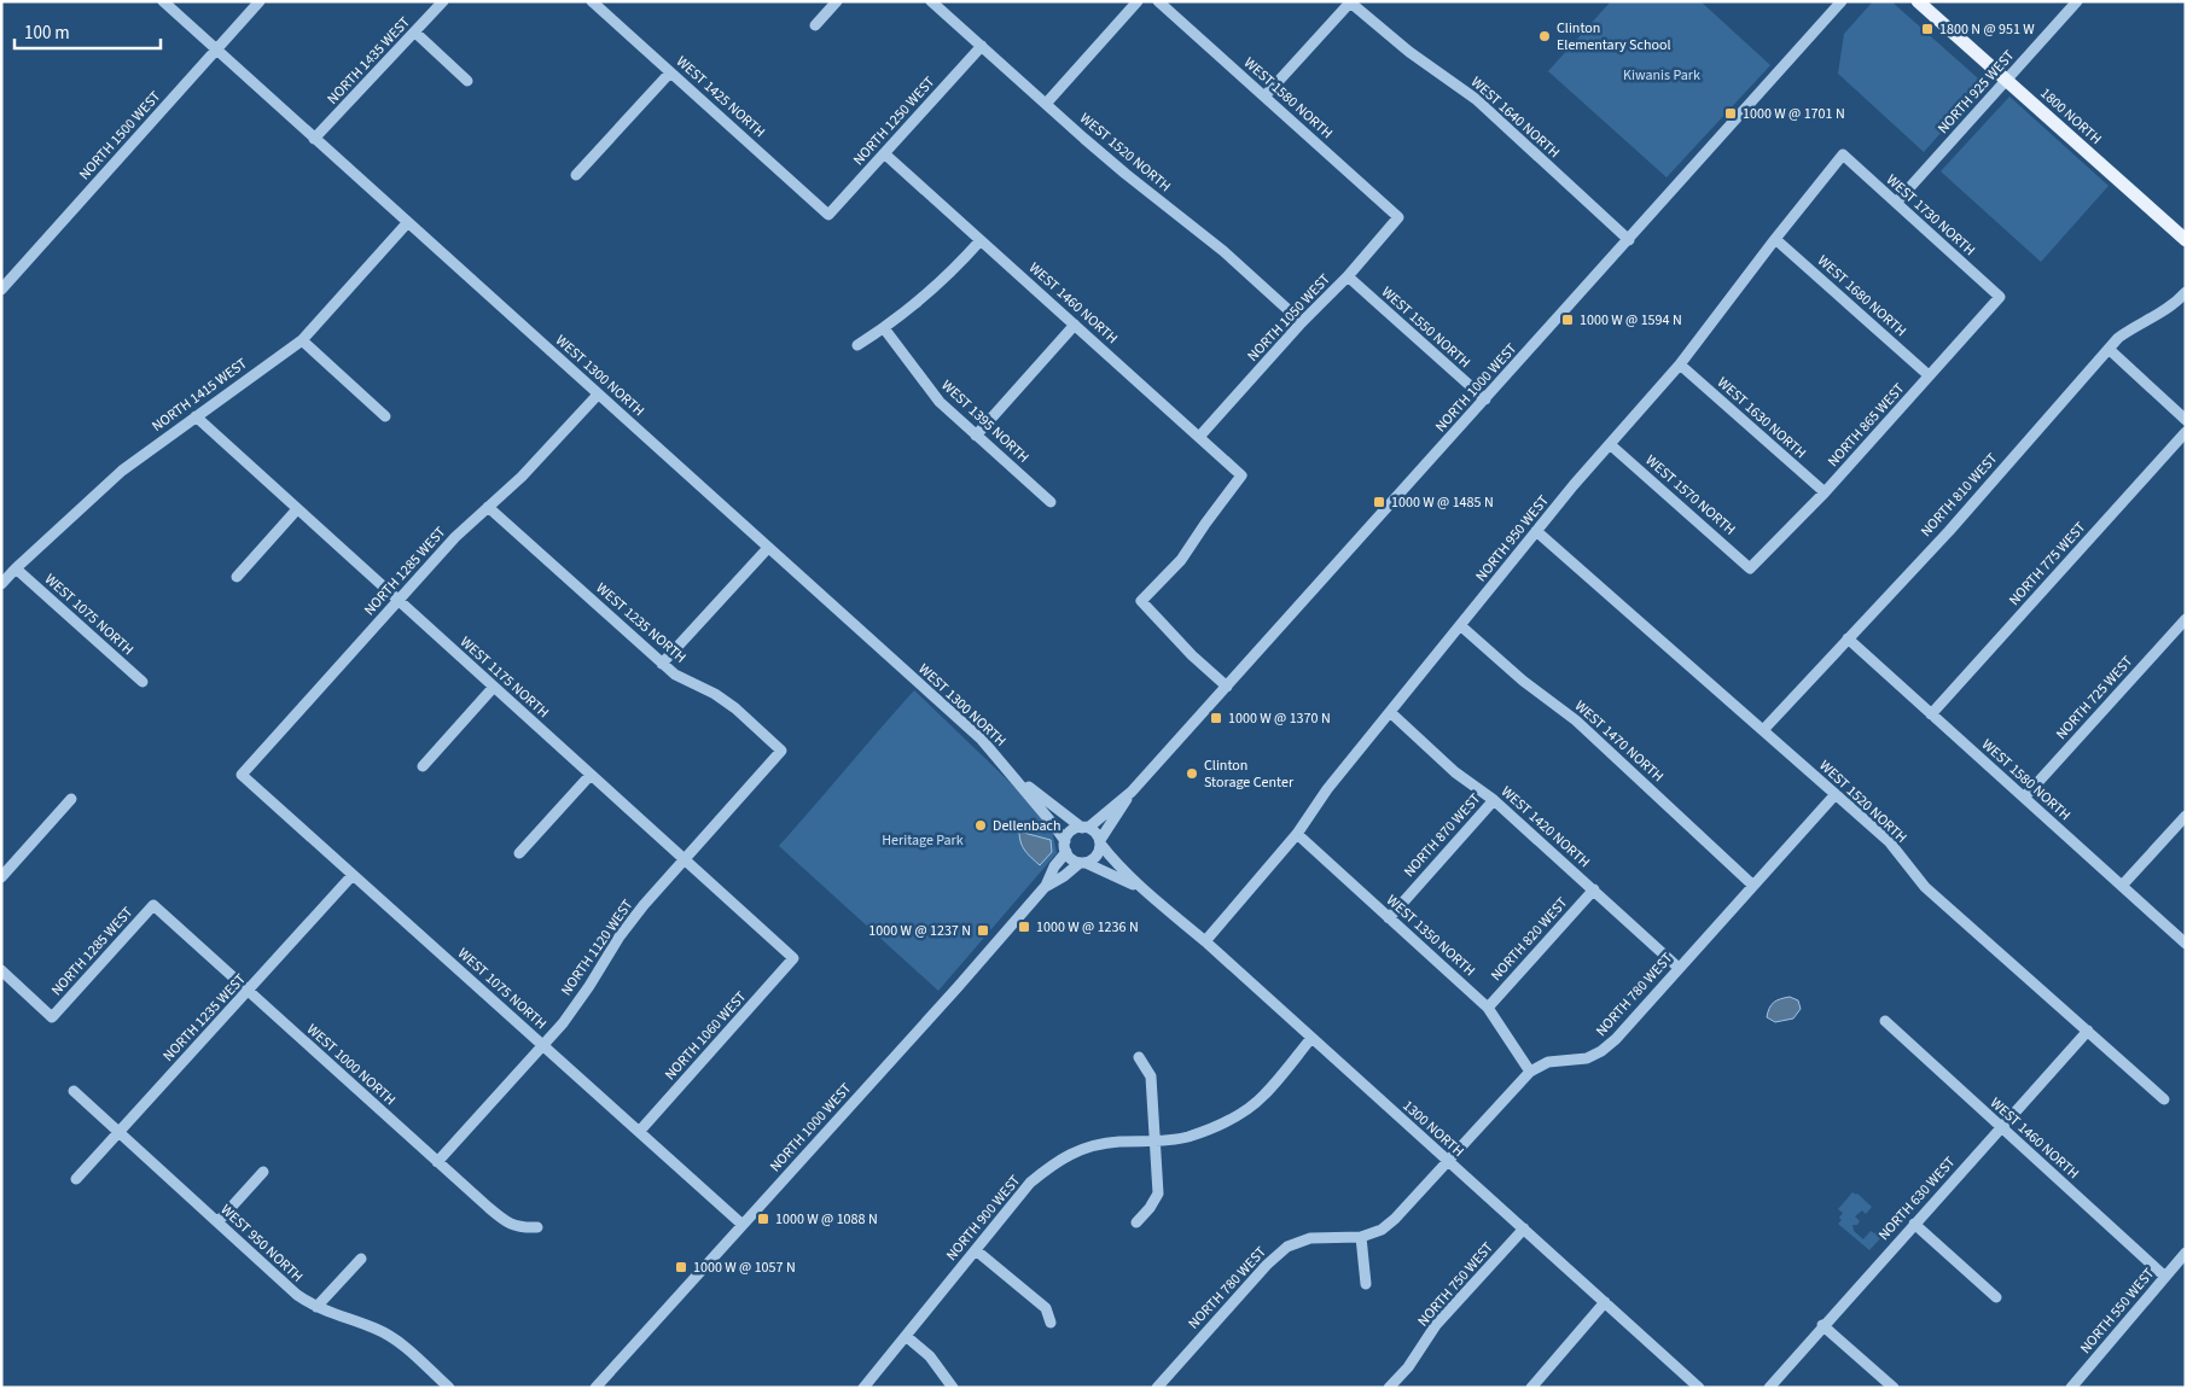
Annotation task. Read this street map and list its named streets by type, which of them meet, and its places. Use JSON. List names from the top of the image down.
{
  "streets": {
    "main road": ["1800 NORTH"],
    "street": [
      "NORTH 1435 WEST",
      "NORTH 925 WEST",
      "WEST 1425 NORTH",
      "WEST 1580 NORTH",
      "WEST 1640 NORTH",
      "NORTH 1250 WEST",
      "NORTH 1500 WEST",
      "WEST 1520 NORTH",
      "WEST 1730 NORTH",
      "WEST 1680 NORTH",
      "WEST 1460 NORTH",
      "NORTH 1050 WEST",
      "WEST 1550 NORTH",
      "WEST 1300 NORTH",
      "NORTH 1000 WEST",
      "NORTH 1415 WEST",
      "WEST 1630 NORTH",
      "WEST 1395 NORTH",
      "NORTH 865 WEST",
      "WEST 1570 NORTH",
      "NORTH 810 WEST",
      "NORTH 950 WEST",
      "NORTH 775 WEST",
      "NORTH 1285 WEST",
      "WEST 1075 NORTH",
      "WEST 1235 NORTH",
      "WEST 1175 NORTH",
      "NORTH 725 WEST",
      "WEST 1470 NORTH",
      "WEST 1420 NORTH",
      "NORTH 870 WEST",
      "WEST 1350 NORTH",
      "NORTH 820 WEST",
      "NORTH 1120 WEST",
      "NORTH 780 WEST",
      "NORTH 1235 WEST",
      "NORTH 1060 WEST",
      "WEST 1000 NORTH",
      "1300 NORTH",
      "NORTH 630 WEST",
      "NORTH 900 WEST",
      "WEST 950 NORTH",
      "NORTH 750 WEST",
      "NORTH 550 WEST"
    ]
  },
  "crossings": [
    ["NORTH 1435 WEST", "WEST 1300 NORTH"],
    ["NORTH 925 WEST", "1800 NORTH"],
    ["NORTH 925 WEST", "WEST 1730 NORTH"],
    ["WEST 1425 NORTH", "NORTH 1250 WEST"],
    ["WEST 1580 NORTH", "NORTH 1050 WEST"],
    ["WEST 1580 NORTH", "NORTH 810 WEST"],
    ["WEST 1580 NORTH", "NORTH 775 WEST"],
    ["WEST 1580 NORTH", "NORTH 725 WEST"],
    ["WEST 1640 NORTH", "NORTH 1000 WEST"],
    ["NORTH 1250 WEST", "WEST 1520 NORTH"],
    ["NORTH 1250 WEST", "WEST 1460 NORTH"],
    ["NORTH 1500 WEST", "WEST 1300 NORTH"],
    ["WEST 1520 NORTH", "NORTH 1050 WEST"],
    ["WEST 1520 NORTH", "NORTH 810 WEST"],
    ["WEST 1520 NORTH", "NORTH 950 WEST"],
    ["WEST 1520 NORTH", "NORTH 780 WEST"],
    ["WEST 1520 NORTH", "NORTH 630 WEST"],
    ["WEST 1730 NORTH", "NORTH 865 WEST"],
    ["WEST 1730 NORTH", "NORTH 950 WEST"],
    ["WEST 1680 NORTH", "NORTH 865 WEST"],
    ["WEST 1680 NORTH", "NORTH 950 WEST"],
    ["WEST 1460 NORTH", "NORTH 1050 WEST"],
    ["WEST 1460 NORTH", "NORTH 1000 WEST"],
    ["WEST 1460 NORTH", "NORTH 630 WEST"],
    ["WEST 1460 NORTH", "NORTH 550 WEST"],
    ["NORTH 1050 WEST", "WEST 1550 NORTH"],
    ["WEST 1550 NORTH", "NORTH 1000 WEST"],
    ["WEST 1300 NORTH", "NORTH 1000 WEST"],
    ["WEST 1300 NORTH", "NORTH 1415 WEST"],
    ["WEST 1300 NORTH", "NORTH 1285 WEST"],
    ["WEST 1300 NORTH", "1300 NORTH"],
    ["NORTH 1000 WEST", "WEST 1075 NORTH"],
    ["NORTH 1000 WEST", "1300 NORTH"],
    ["NORTH 1415 WEST", "WEST 1075 NORTH"],
    ["NORTH 1415 WEST", "WEST 1175 NORTH"],
    ["WEST 1630 NORTH", "NORTH 865 WEST"],
    ["WEST 1630 NORTH", "NORTH 950 WEST"],
    ["NORTH 865 WEST", "WEST 1570 NORTH"],
    ["WEST 1570 NORTH", "NORTH 950 WEST"],
    ["NORTH 950 WEST", "WEST 1470 NORTH"],
    ["NORTH 950 WEST", "WEST 1420 NORTH"],
    ["NORTH 950 WEST", "WEST 1350 NORTH"],
    ["NORTH 950 WEST", "1300 NORTH"],
    ["NORTH 1285 WEST", "WEST 1075 NORTH"],
    ["NORTH 1285 WEST", "WEST 1235 NORTH"],
    ["NORTH 1285 WEST", "WEST 1175 NORTH"],
    ["NORTH 1285 WEST", "WEST 1000 NORTH"],
    ["WEST 1075 NORTH", "NORTH 1120 WEST"],
    ["WEST 1075 NORTH", "NORTH 1235 WEST"],
    ["WEST 1075 NORTH", "NORTH 1060 WEST"],
    ["WEST 1235 NORTH", "NORTH 1120 WEST"],
    ["WEST 1175 NORTH", "NORTH 1120 WEST"],
    ["WEST 1175 NORTH", "NORTH 1060 WEST"],
    ["WEST 1470 NORTH", "NORTH 780 WEST"],
    ["WEST 1420 NORTH", "NORTH 870 WEST"],
    ["WEST 1420 NORTH", "NORTH 820 WEST"],
    ["WEST 1420 NORTH", "NORTH 780 WEST"],
    ["NORTH 870 WEST", "WEST 1350 NORTH"],
    ["WEST 1350 NORTH", "NORTH 820 WEST"],
    ["WEST 1350 NORTH", "NORTH 780 WEST"],
    ["NORTH 1120 WEST", "WEST 1000 NORTH"],
    ["NORTH 780 WEST", "1300 NORTH"],
    ["NORTH 1235 WEST", "WEST 1000 NORTH"],
    ["NORTH 1235 WEST", "WEST 950 NORTH"],
    ["1300 NORTH", "NORTH 900 WEST"],
    ["1300 NORTH", "NORTH 750 WEST"]
  ],
  "parks": ["Kiwanis Park", "Heritage Park"],
  "places": {
    "transit": [
      "1800 N @ 951 W",
      "1000 W @ 1701 N",
      "1000 W @ 1594 N",
      "1000 W @ 1485 N",
      "1000 W @ 1370 N",
      "1000 W @ 1236 N",
      "1000 W @ 1237 N",
      "1000 W @ 1088 N",
      "1000 W @ 1057 N"
    ],
    "other": ["Clinton Elementary School", "Clinton Storage Center", "Dellenbach"]
  },
  "scale_bar": "100 m"
}
